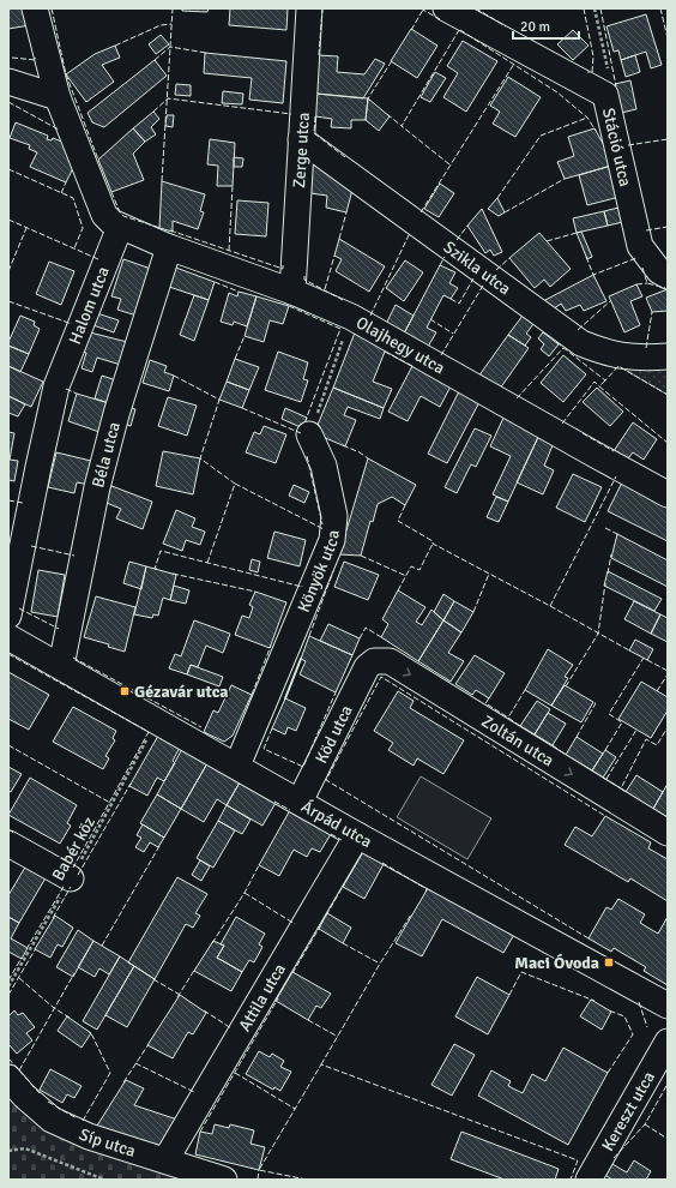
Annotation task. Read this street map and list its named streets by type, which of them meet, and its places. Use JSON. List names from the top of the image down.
{
  "streets": {
    "street": [
      "Stáció utca",
      "Zerge utca",
      "Szikla utca",
      "Halom utca",
      "Olajhegy utca",
      "Béla utca",
      "Könyök utca",
      "Köd utca",
      "Zoltán utca",
      "Árpád utca",
      "Attila utca",
      "Kereszt utca",
      "Síp utca"
    ],
    "path": ["Babér köz"]
  },
  "crossings": [
    ["Zerge utca", "Szikla utca"],
    ["Zerge utca", "Olajhegy utca"],
    ["Halom utca", "Olajhegy utca"],
    ["Olajhegy utca", "Béla utca"],
    ["Béla utca", "Árpád utca"],
    ["Könyök utca", "Árpád utca"],
    ["Köd utca", "Zoltán utca"],
    ["Köd utca", "Árpád utca"],
    ["Árpád utca", "Babér köz"],
    ["Árpád utca", "Attila utca"],
    ["Attila utca", "Síp utca"]
  ],
  "one_way": ["Zoltán utca"],
  "places": {
    "transit": ["Gézavár utca", "Maci Óvoda"]
  },
  "scale_bar": "20 m"
}
